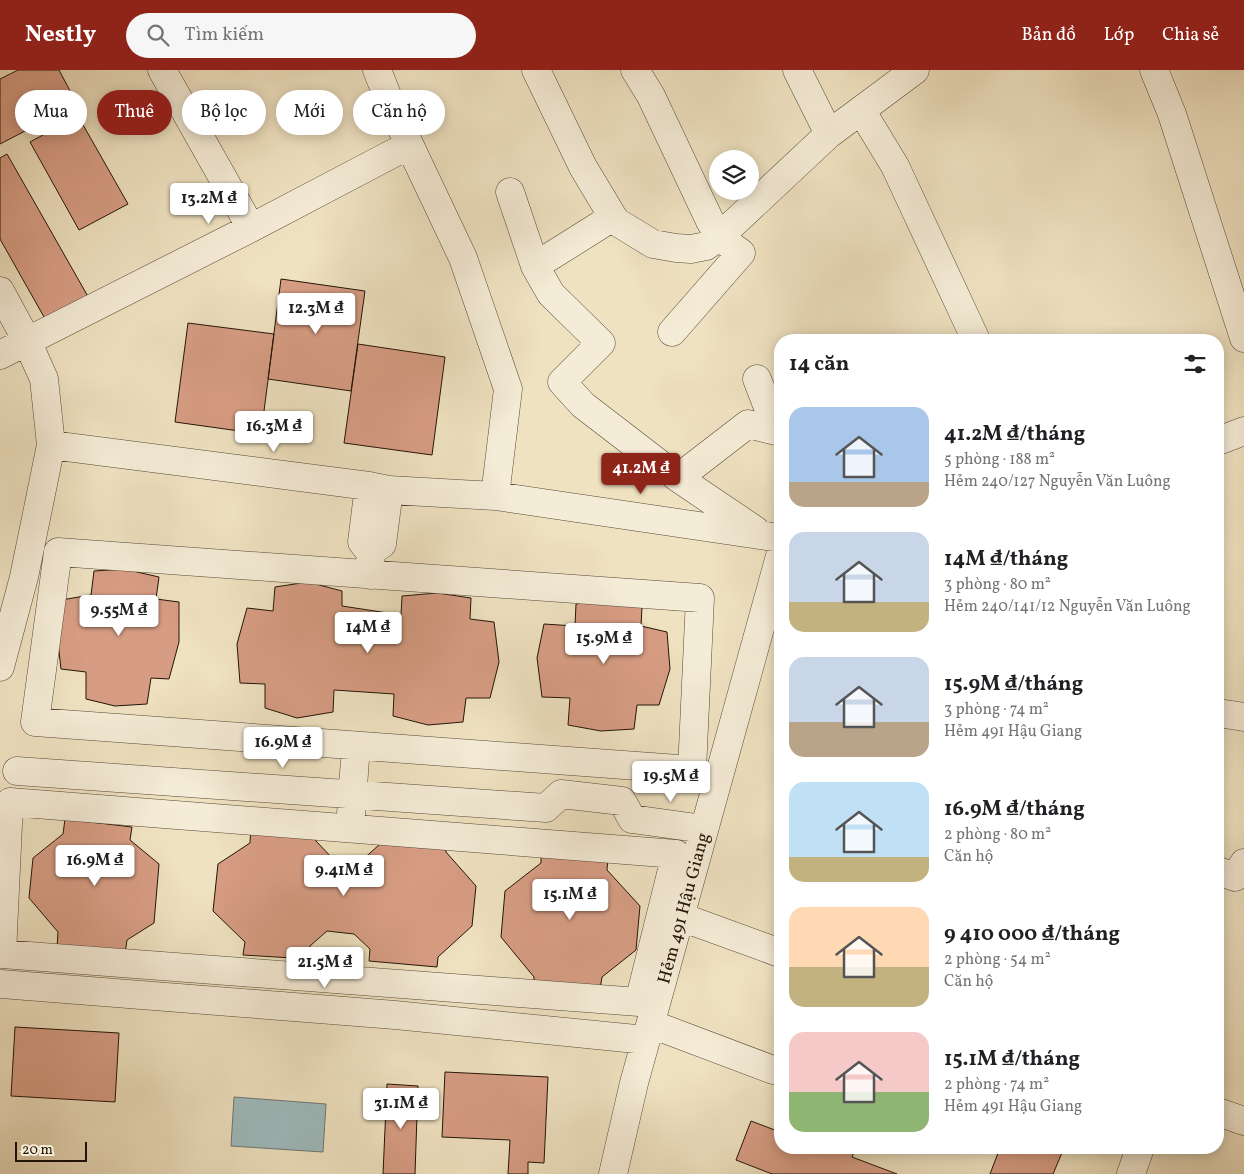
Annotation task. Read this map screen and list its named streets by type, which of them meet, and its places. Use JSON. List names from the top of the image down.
{
  "streets": {
    "street": ["Hẻm 491 Hậu Giang"]
  },
  "scale_bar": "20 m",
  "page": {
    "header": "Nestly",
    "search": "Tìm kiếm",
    "nav": ["Bản đồ", "Lớp", "Chia sẻ"],
    "chip": [
      "Mua",
      "Thuê",
      "Bộ lọc",
      "Mới",
      "Căn hộ"
    ],
    "price": [
      "13.2M ₫",
      "12.3M ₫",
      "16.3M ₫",
      "41.2M ₫",
      "9.55M ₫",
      "14M ₫",
      "15.9M ₫",
      "16.9M ₫",
      "19.5M ₫",
      "16.9M ₫",
      "9.41M ₫",
      "15.1M ₫",
      "21.5M ₫",
      "31.1M ₫"
    ],
    "heading": "14 căn",
    "list": [
      {
        "name": "41.2M ₫/tháng",
        "note": "5 phòng · 188 m² · Hẻm 240/127 Nguyễn Văn Luông"
      },
      {
        "name": "14M ₫/tháng",
        "note": "3 phòng · 80 m² · Hẻm 240/141/12 Nguyễn Văn Luông"
      },
      {
        "name": "15.9M ₫/tháng",
        "note": "3 phòng · 74 m² · Hẻm 491 Hậu Giang"
      },
      {
        "name": "16.9M ₫/tháng",
        "note": "2 phòng · 80 m² · Căn hộ"
      },
      {
        "name": "9 410 000 ₫/tháng",
        "note": "2 phòng · 54 m² · Căn hộ"
      },
      {
        "name": "15.1M ₫/tháng",
        "note": "2 phòng · 74 m² · Hẻm 491 Hậu Giang"
      }
    ],
    "scale": "20 m"
  }
}
